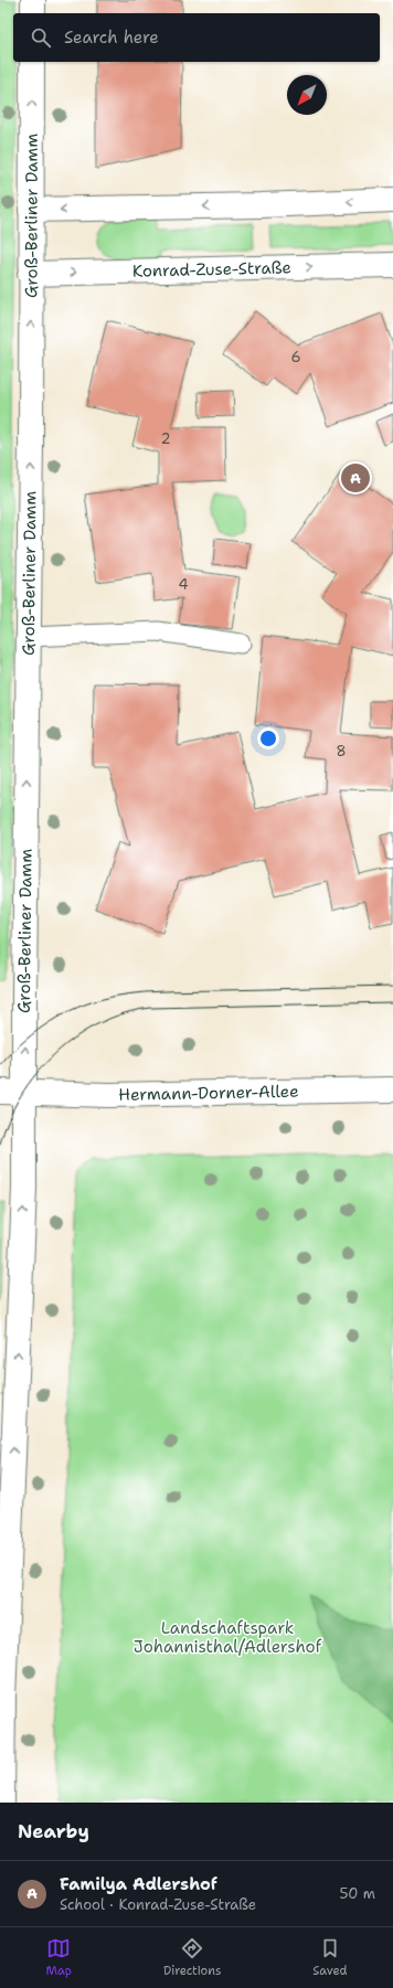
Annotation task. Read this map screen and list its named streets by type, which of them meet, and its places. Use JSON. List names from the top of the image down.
{
  "streets": {
    "main road": ["Groß-Berliner Damm", "Konrad-Zuse-Straße", "Hermann-Dorner-Allee"]
  },
  "crossings": [
    ["Groß-Berliner Damm", "Konrad-Zuse-Straße"],
    ["Groß-Berliner Damm", "Hermann-Dorner-Allee"]
  ],
  "one_way": ["Groß-Berliner Damm"],
  "parks": ["Landschaftspark Johannisthal/Adlershof"],
  "house_numbers": [
    "6",
    "2",
    "4",
    "8"
  ],
  "north": "bottom left",
  "page": {
    "search": "Search here",
    "pins": "A",
    "heading": "Nearby",
    "list": [
      {
        "mark": "A",
        "name": "Familya Adlershof",
        "note": "School · Konrad-Zuse-Straße",
        "value": "50 m"
      }
    ],
    "nav": ["Map", "Directions", "Saved"]
  }
}
